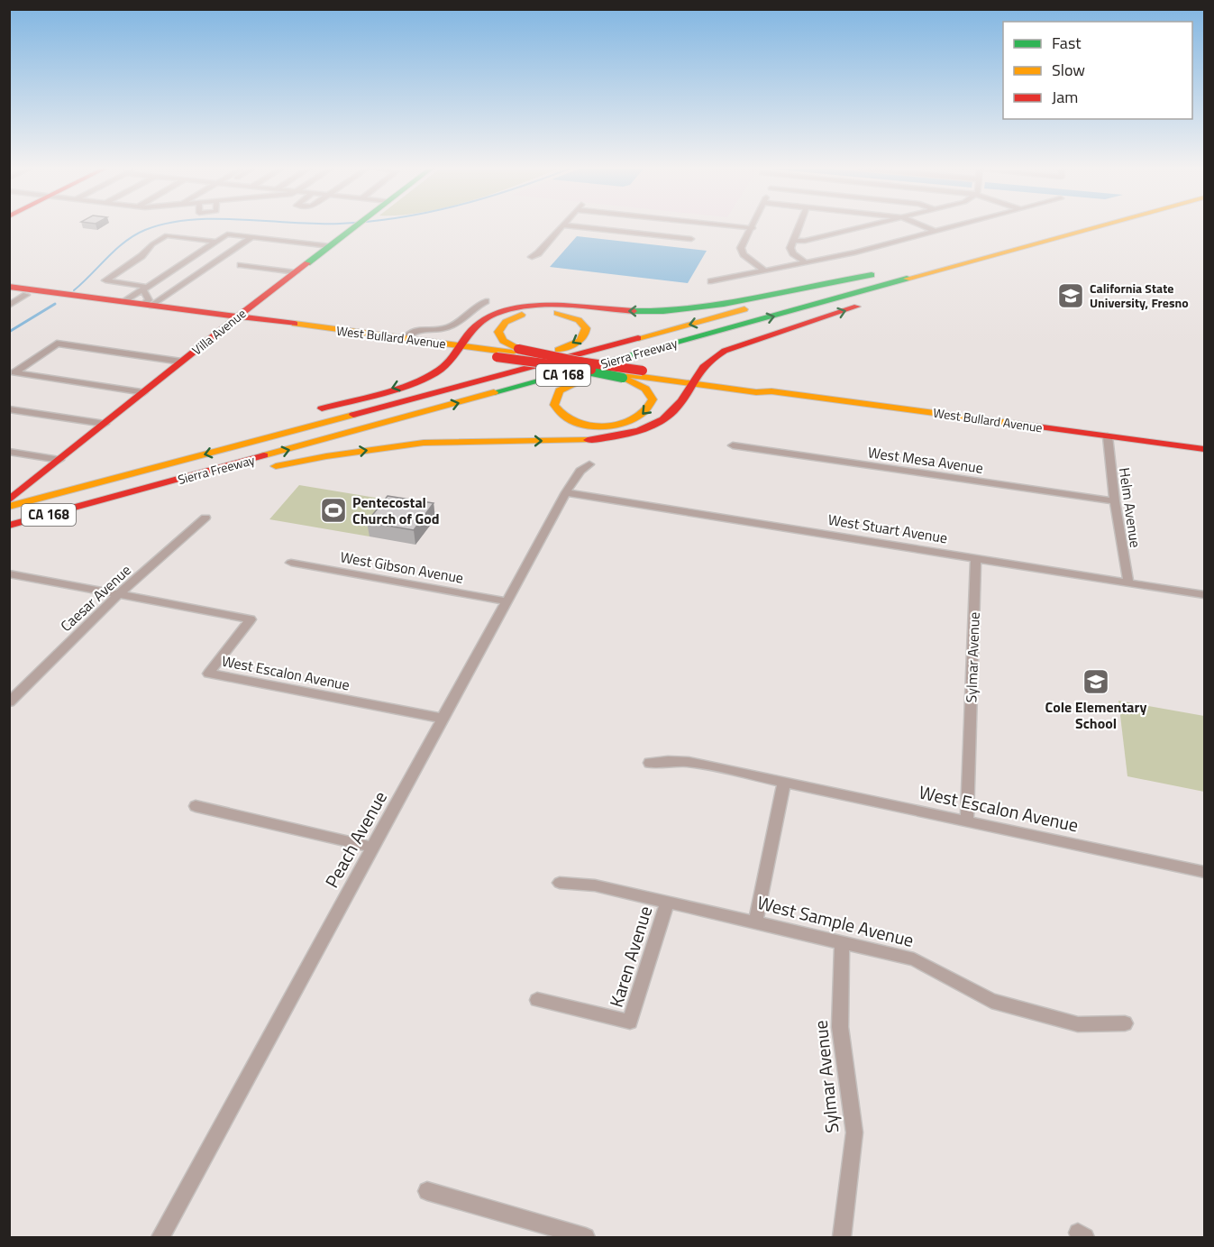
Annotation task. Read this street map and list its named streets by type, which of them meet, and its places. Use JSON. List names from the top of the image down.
{
  "streets": {
    "main road": [
      "Villa Avenue",
      "West Bullard Avenue",
      "Sierra Freeway",
      "CA 168"
    ],
    "street": [
      "West Mesa Avenue",
      "Helm Avenue",
      "West Stuart Avenue",
      "West Gibson Avenue",
      "Caesar Avenue",
      "Sylmar Avenue",
      "West Escalon Avenue",
      "Peach Avenue",
      "West Sample Avenue",
      "Karen Avenue"
    ]
  },
  "crossings": [
    ["Villa Avenue", "West Bullard Avenue"],
    ["West Bullard Avenue", "Helm Avenue"],
    ["West Mesa Avenue", "Helm Avenue"],
    ["Helm Avenue", "West Stuart Avenue"],
    ["West Stuart Avenue", "Sylmar Avenue"],
    ["West Stuart Avenue", "Peach Avenue"],
    ["West Gibson Avenue", "Peach Avenue"],
    ["Caesar Avenue", "West Escalon Avenue"],
    ["Sylmar Avenue", "West Escalon Avenue"],
    ["Sylmar Avenue", "West Sample Avenue"],
    ["West Escalon Avenue", "Peach Avenue"],
    ["West Sample Avenue", "Karen Avenue"]
  ],
  "places": {
    "school or university": ["California State University, Fresno", "Cole Elementary School"],
    "sports": ["Pentecostal Church of God"]
  },
  "legend": ["Fast", "Slow", "Jam"]
}
